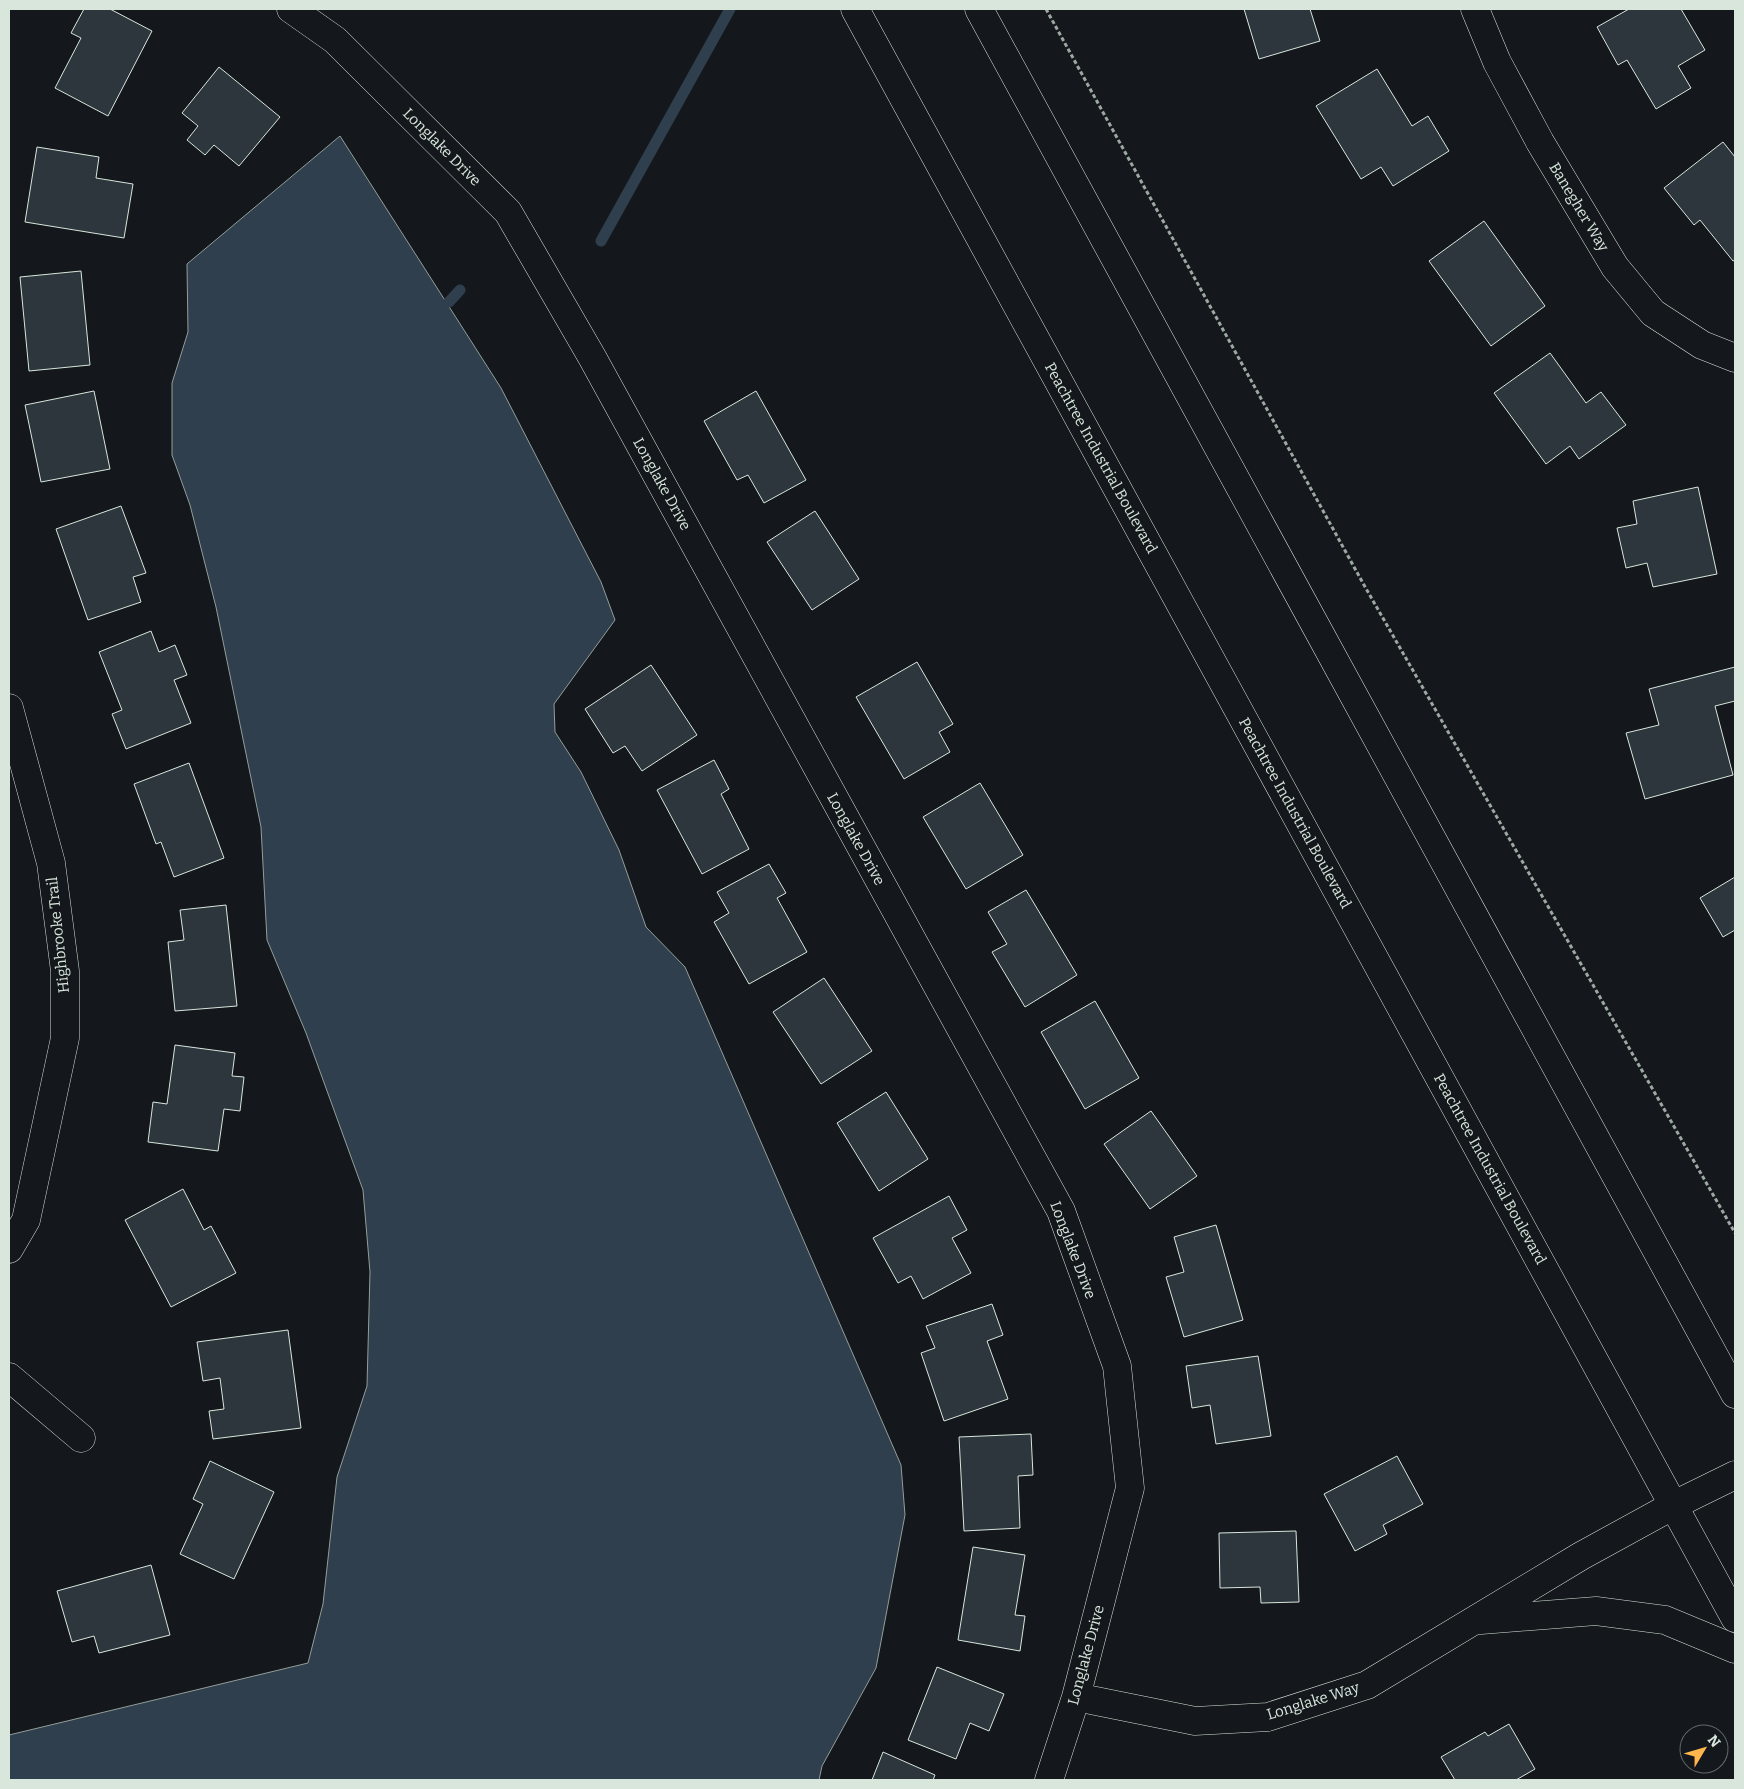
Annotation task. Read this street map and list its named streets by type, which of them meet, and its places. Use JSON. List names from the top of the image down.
{
  "streets": {
    "main road": [
      "Longlake Drive",
      "Banegher Way",
      "Peachtree Industrial Boulevard",
      "Highbrooke Trail",
      "Longlake Way"
    ]
  },
  "crossings": [
    ["Longlake Drive", "Longlake Way"],
    ["Peachtree Industrial Boulevard", "Longlake Way"]
  ],
  "north": "top right"
}
